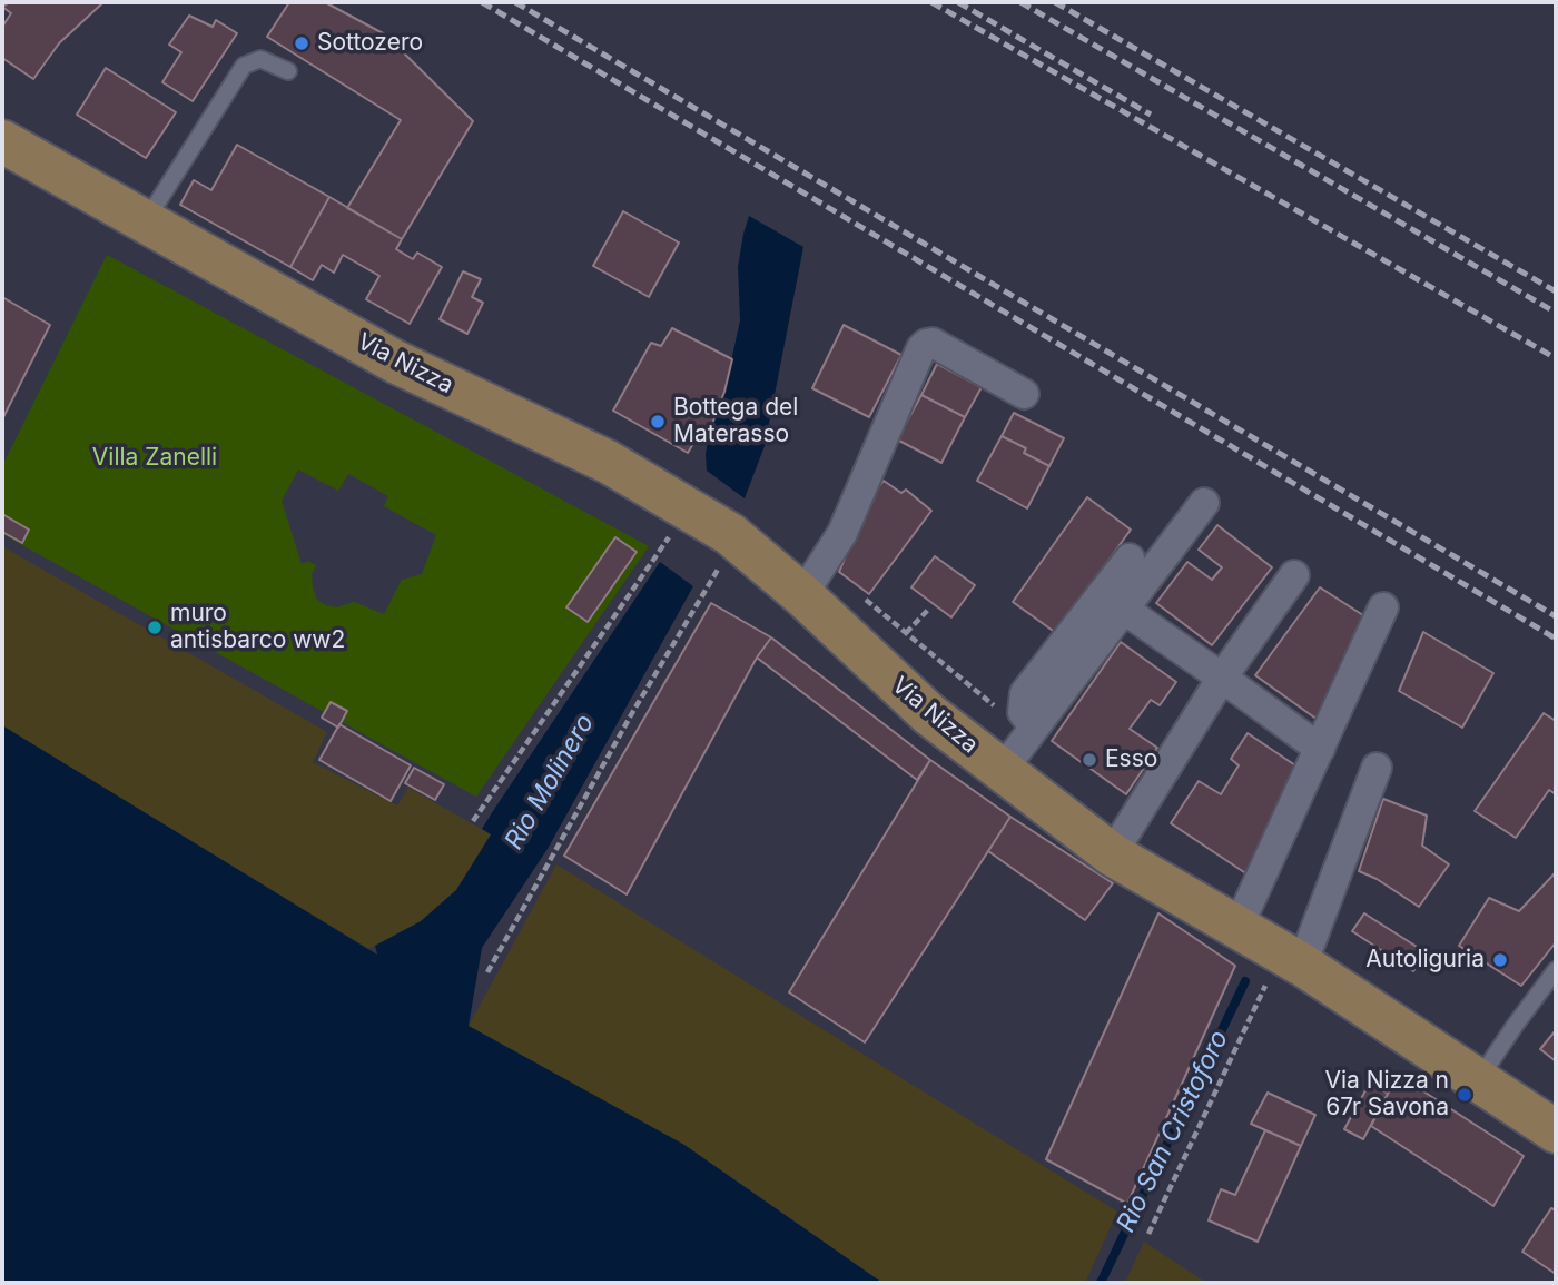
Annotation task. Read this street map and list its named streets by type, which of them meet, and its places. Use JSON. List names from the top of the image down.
{
  "streets": {
    "main road": ["Via Nizza"]
  },
  "water": ["Rio Molinero", "Rio San Cristoforo"],
  "parks": ["Villa Zanelli"],
  "places": [
    "Sottozero",
    "Bottega del Materasso",
    "muro antisbarco ww2",
    "Esso",
    "Autoliguria",
    "Via Nizza n 67r Savona"
  ]
}
